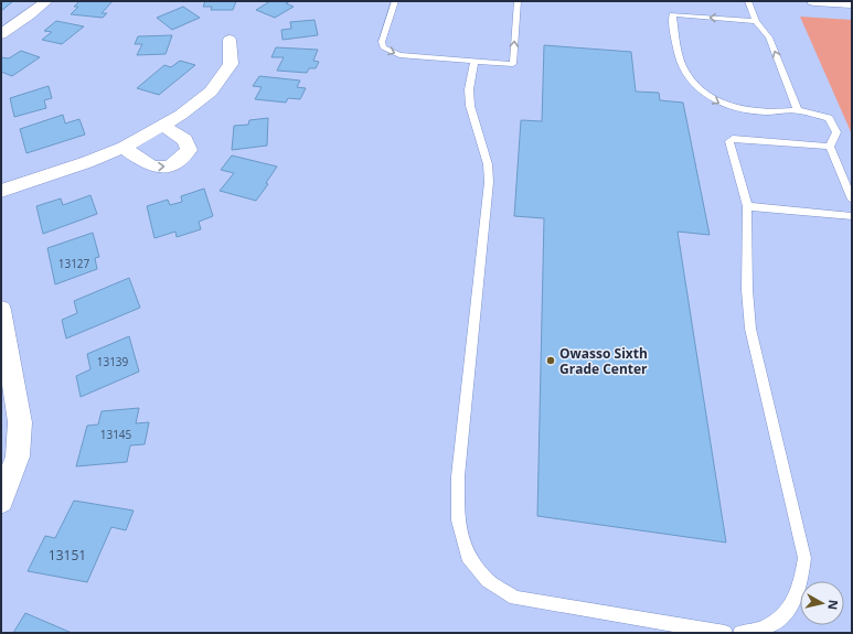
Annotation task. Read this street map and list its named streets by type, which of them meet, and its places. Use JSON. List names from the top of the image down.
{
  "places": ["Owasso Sixth Grade Center"],
  "house_numbers": [
    "13127",
    "13139",
    "13145",
    "13151"
  ],
  "north": "right"
}
